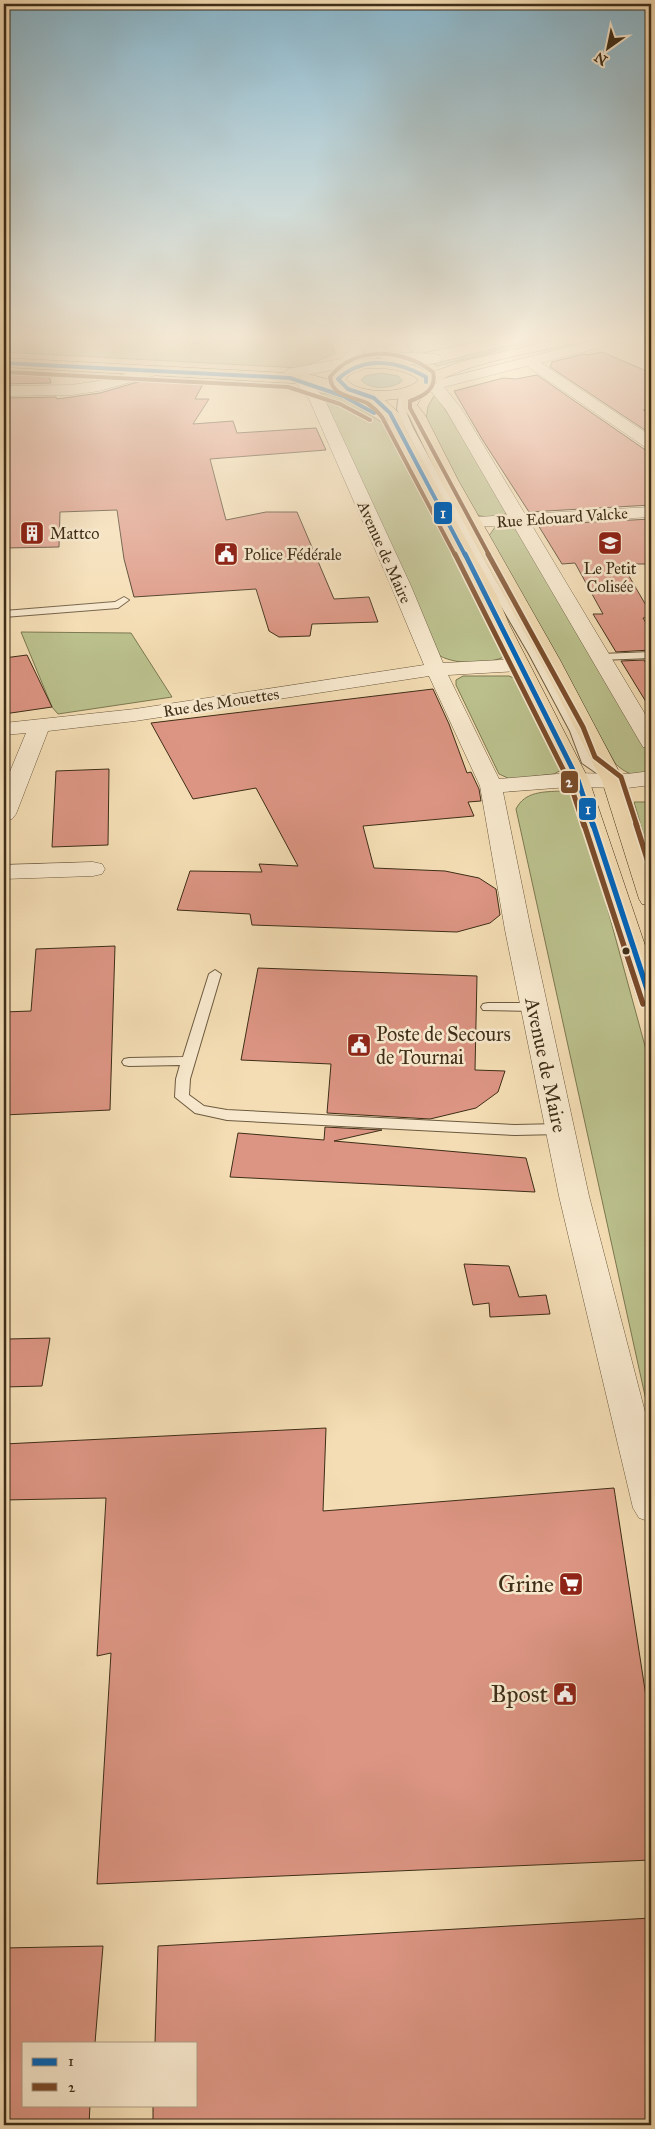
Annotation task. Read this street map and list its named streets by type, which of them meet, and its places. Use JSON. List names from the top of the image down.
{
  "streets": {
    "street": ["Rue Edouard Valcke", "Avenue de Maire", "Rue des Mouettes"]
  },
  "crossings": [
    ["Avenue de Maire", "Rue des Mouettes"]
  ],
  "places": {
    "building": ["Mattco"],
    "school or university": ["Le Petit Colisée"],
    "public building": ["Police Fédérale", "Poste de Secours de Tournai", "Bpost"],
    "supermarket": ["Grine"]
  },
  "lines": ["transit line 1", "transit line 2"],
  "legend": ["1", "2"],
  "north": "bottom left"
}
